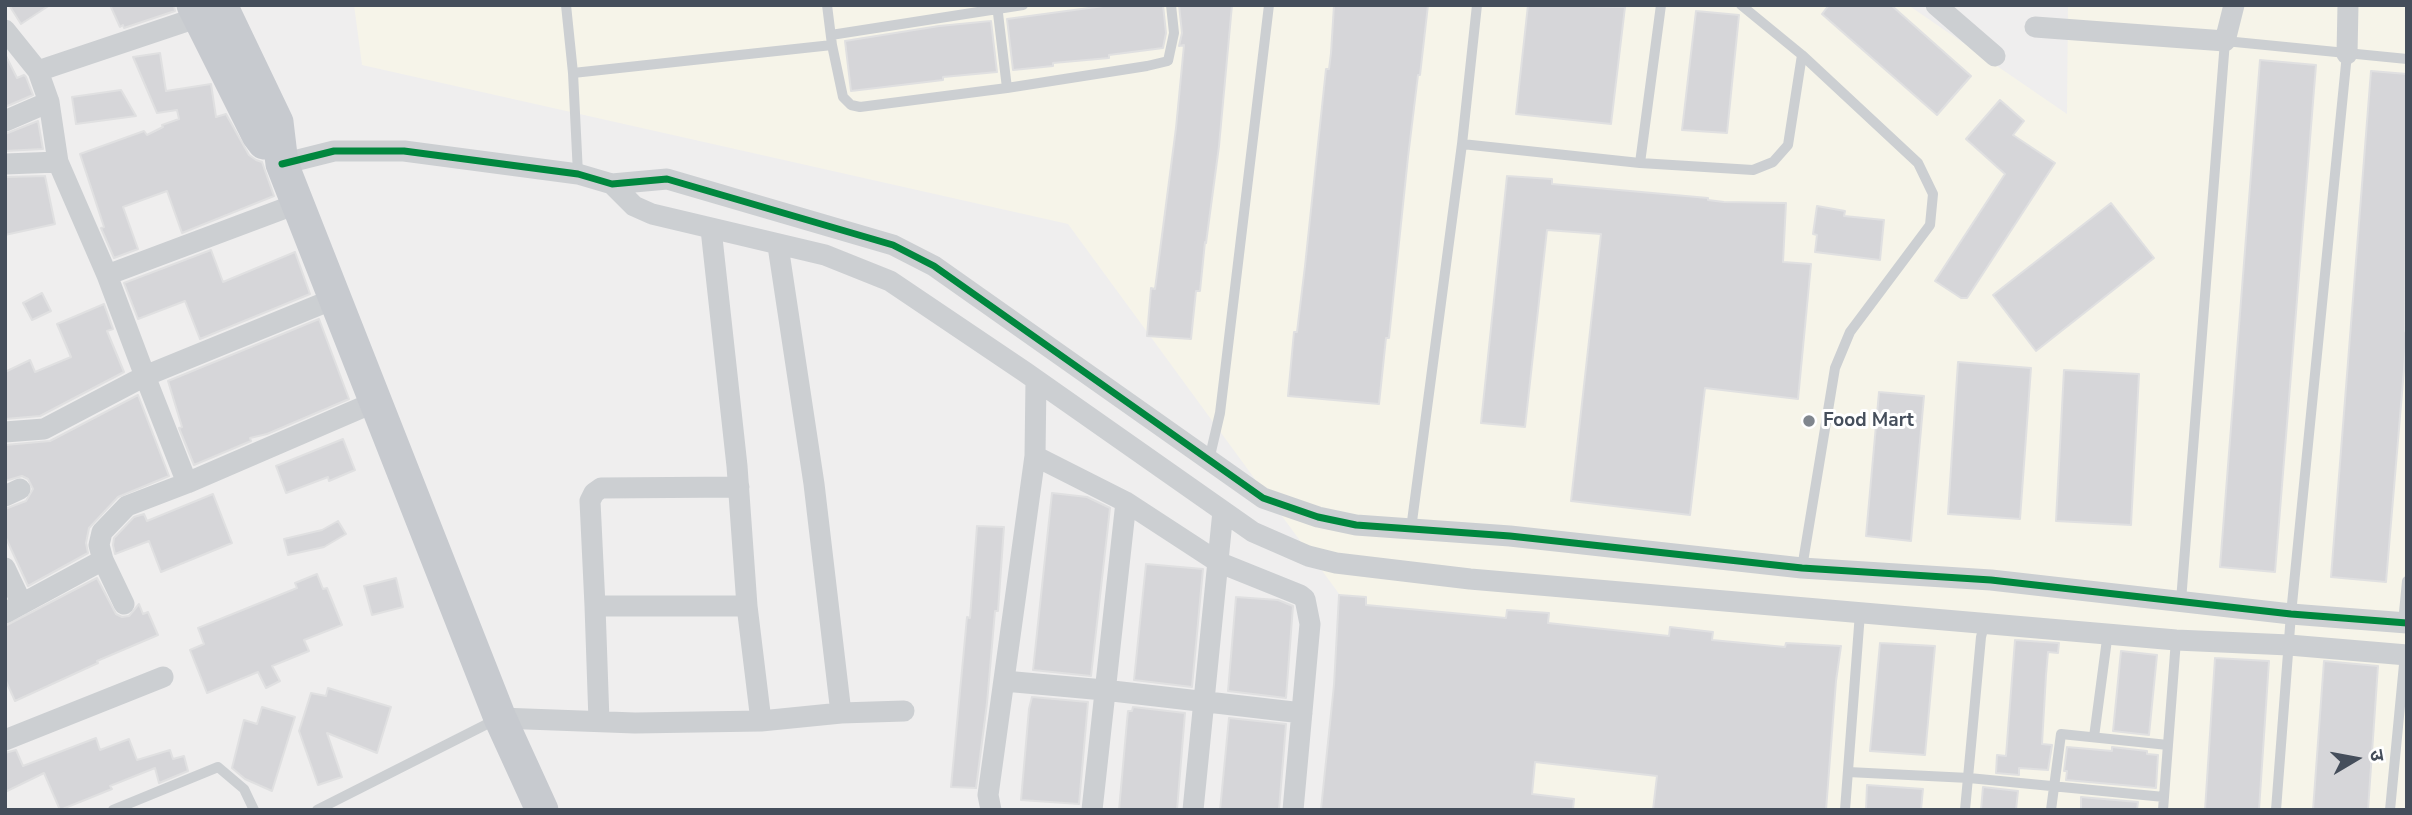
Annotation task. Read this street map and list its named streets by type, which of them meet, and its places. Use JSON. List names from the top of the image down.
{
  "places": ["Food Mart"],
  "north": "right"
}
